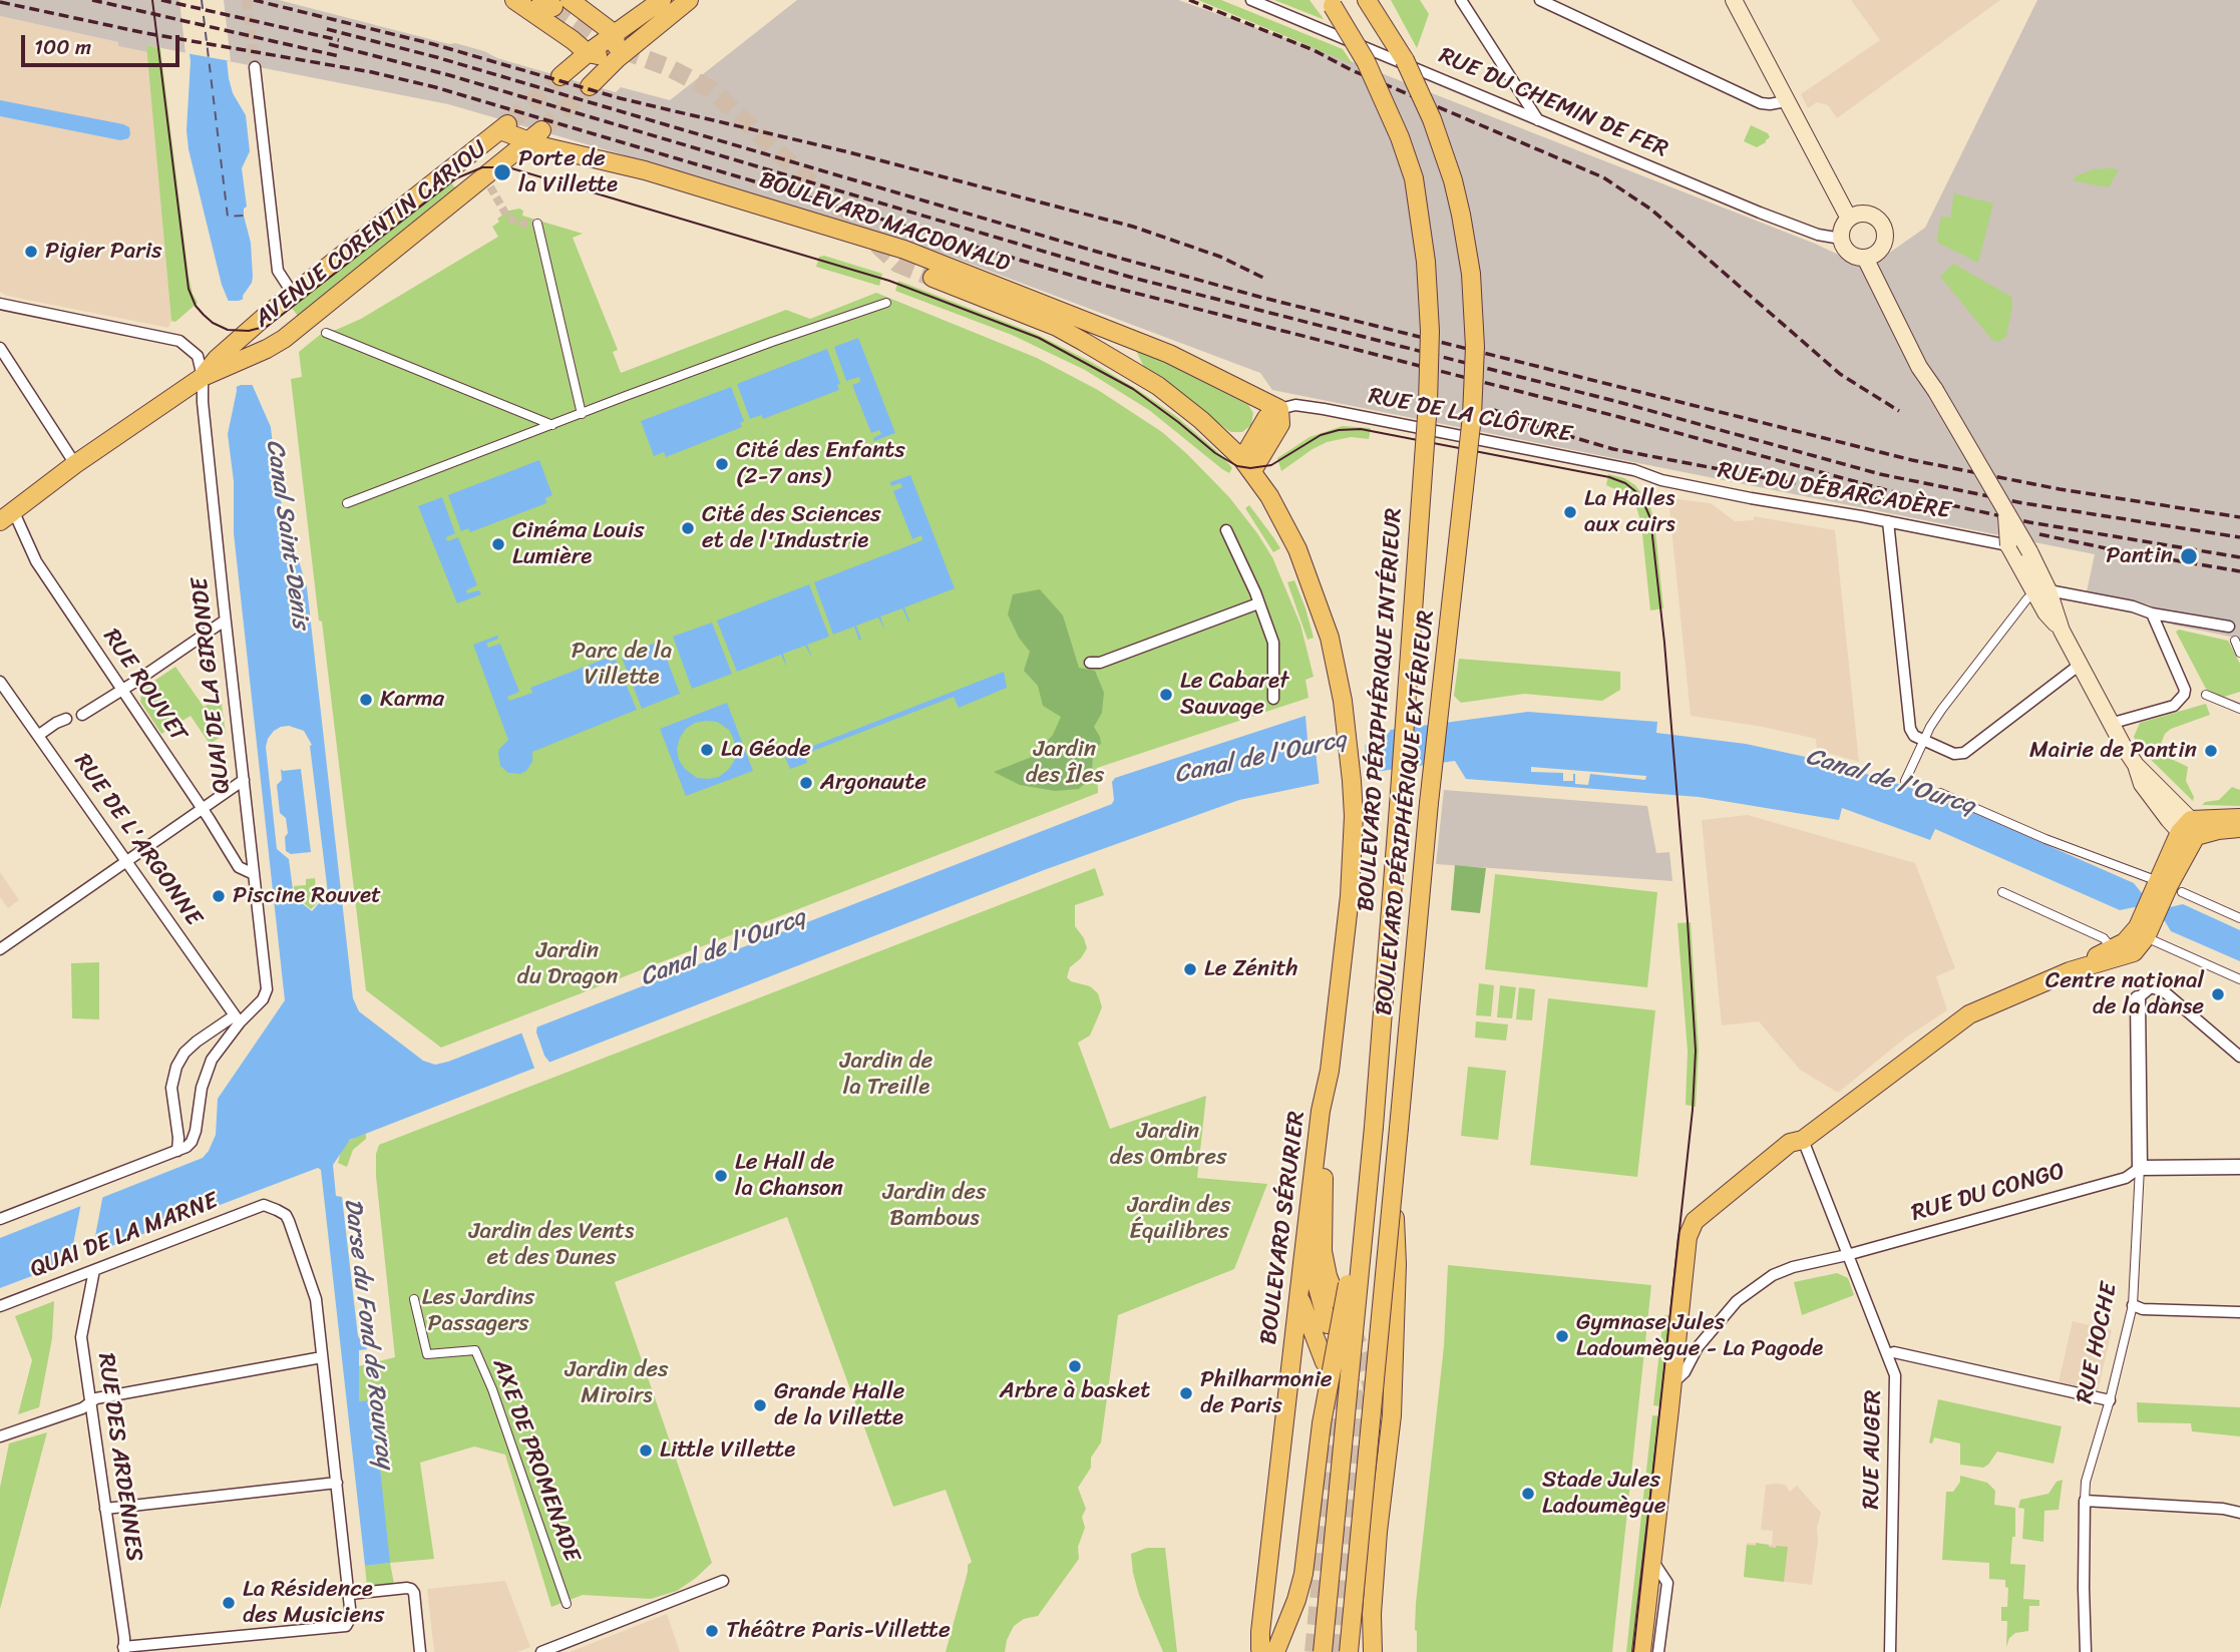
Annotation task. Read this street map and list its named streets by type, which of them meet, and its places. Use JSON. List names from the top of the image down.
{
  "streets": {
    "main road": [
      "BOULEVARD MACDONALD",
      "AVENUE CORENTIN CARIOU",
      "BOULEVARD PÉRIPHÉRIQUE INTÉRIEUR",
      "BOULEVARD PÉRIPHÉRIQUE EXTÉRIEUR",
      "BOULEVARD SÉRURIER"
    ],
    "street": [
      "RUE DU CHEMIN DE FER",
      "RUE DE LA CLÔTURE",
      "RUE DU DÉBARCADÈRE",
      "RUE ROUVET",
      "QUAI DE LA GIRONDE",
      "RUE DE L'ARGONNE",
      "RUE DU CONGO",
      "QUAI DE LA MARNE",
      "RUE HOCHE",
      "RUE AUGER",
      "RUE DES ARDENNES",
      "AXE DE PROMENADE"
    ]
  },
  "crossings": [
    ["BOULEVARD MACDONALD", "AVENUE CORENTIN CARIOU"],
    ["BOULEVARD MACDONALD", "RUE DE LA CLÔTURE"],
    ["BOULEVARD MACDONALD", "BOULEVARD SÉRURIER"],
    ["AVENUE CORENTIN CARIOU", "RUE ROUVET"],
    ["AVENUE CORENTIN CARIOU", "QUAI DE LA GIRONDE"],
    ["RUE DE LA CLÔTURE", "RUE DU DÉBARCADÈRE"],
    ["RUE ROUVET", "QUAI DE LA GIRONDE"],
    ["QUAI DE LA GIRONDE", "RUE DE L'ARGONNE"],
    ["RUE DU CONGO", "RUE HOCHE"],
    ["RUE DU CONGO", "RUE AUGER"],
    ["QUAI DE LA MARNE", "RUE DES ARDENNES"]
  ],
  "water": ["Canal Saint-Denis", "Canal de l'Ourcq", "Darse du Fond de Rouvray"],
  "parks": [
    "Parc de la Villette",
    "Jardin des Îles",
    "Jardin du Dragon",
    "Jardin de la Treille",
    "Jardin des Ombres",
    "Jardin des Bambous",
    "Jardin des Équilibres",
    "Jardin des Vents et des Dunes",
    "Les Jardins Passagers",
    "Jardin des Miroirs"
  ],
  "places": [
    "Porte de la Villette",
    "Pigier Paris",
    "Cité des Enfants (2-7 ans)",
    "La Halles aux cuirs",
    "Cité des Sciences et de l'Industrie",
    "Cinéma Louis Lumière",
    "Pantin",
    "Le Cabaret Sauvage",
    "Karma",
    "La Géode",
    "Mairie de Pantin",
    "Argonaute",
    "Piscine Rouvet",
    "Le Zénith",
    "Centre national de la danse",
    "Le Hall de la Chanson",
    "Gymnase Jules Ladoumègue - La Pagode",
    "Arbre à basket",
    "Philharmonie de Paris",
    "Grande Halle de la Villette",
    "Little Villette",
    "Stade Jules Ladoumègue",
    "La Résidence des Musiciens",
    "Théâtre Paris-Villette"
  ],
  "scale_bar": "100 m"
}
